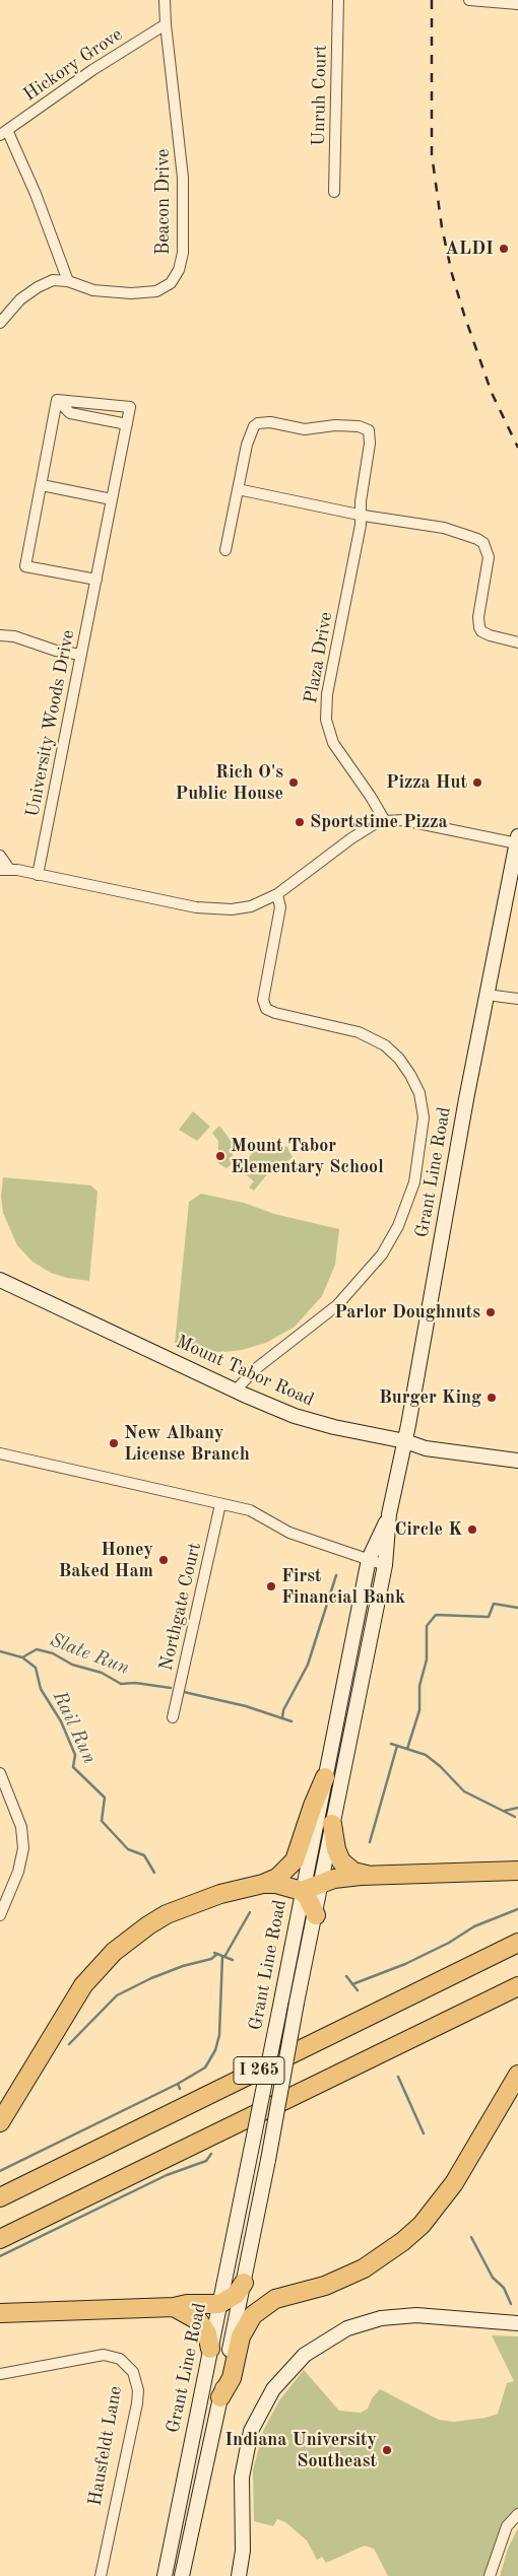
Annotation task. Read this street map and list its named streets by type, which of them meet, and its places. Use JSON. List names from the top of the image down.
{
  "streets": {
    "highway": ["I 265"],
    "main road": ["Grant Line Road", "Mount Tabor Road"],
    "street": [
      "Hickory Grove",
      "Unruh Court",
      "Beacon Drive",
      "Plaza Drive",
      "University Woods Drive",
      "Northgate Court",
      "Hausfeldt Lane"
    ]
  },
  "crossings": [
    ["Hickory Grove", "Beacon Drive"],
    ["Grant Line Road", "Mount Tabor Road"]
  ],
  "water": ["Slate Run", "Rail Run"],
  "places": [
    "ALDI",
    "Rich O's Public House",
    "Pizza Hut",
    "Sportstime Pizza",
    "Mount Tabor Elementary School",
    "Parlor Doughnuts",
    "Burger King",
    "New Albany License Branch",
    "Circle K",
    "Honey Baked Ham",
    "First Financial Bank",
    "Indiana University Southeast"
  ]
}
